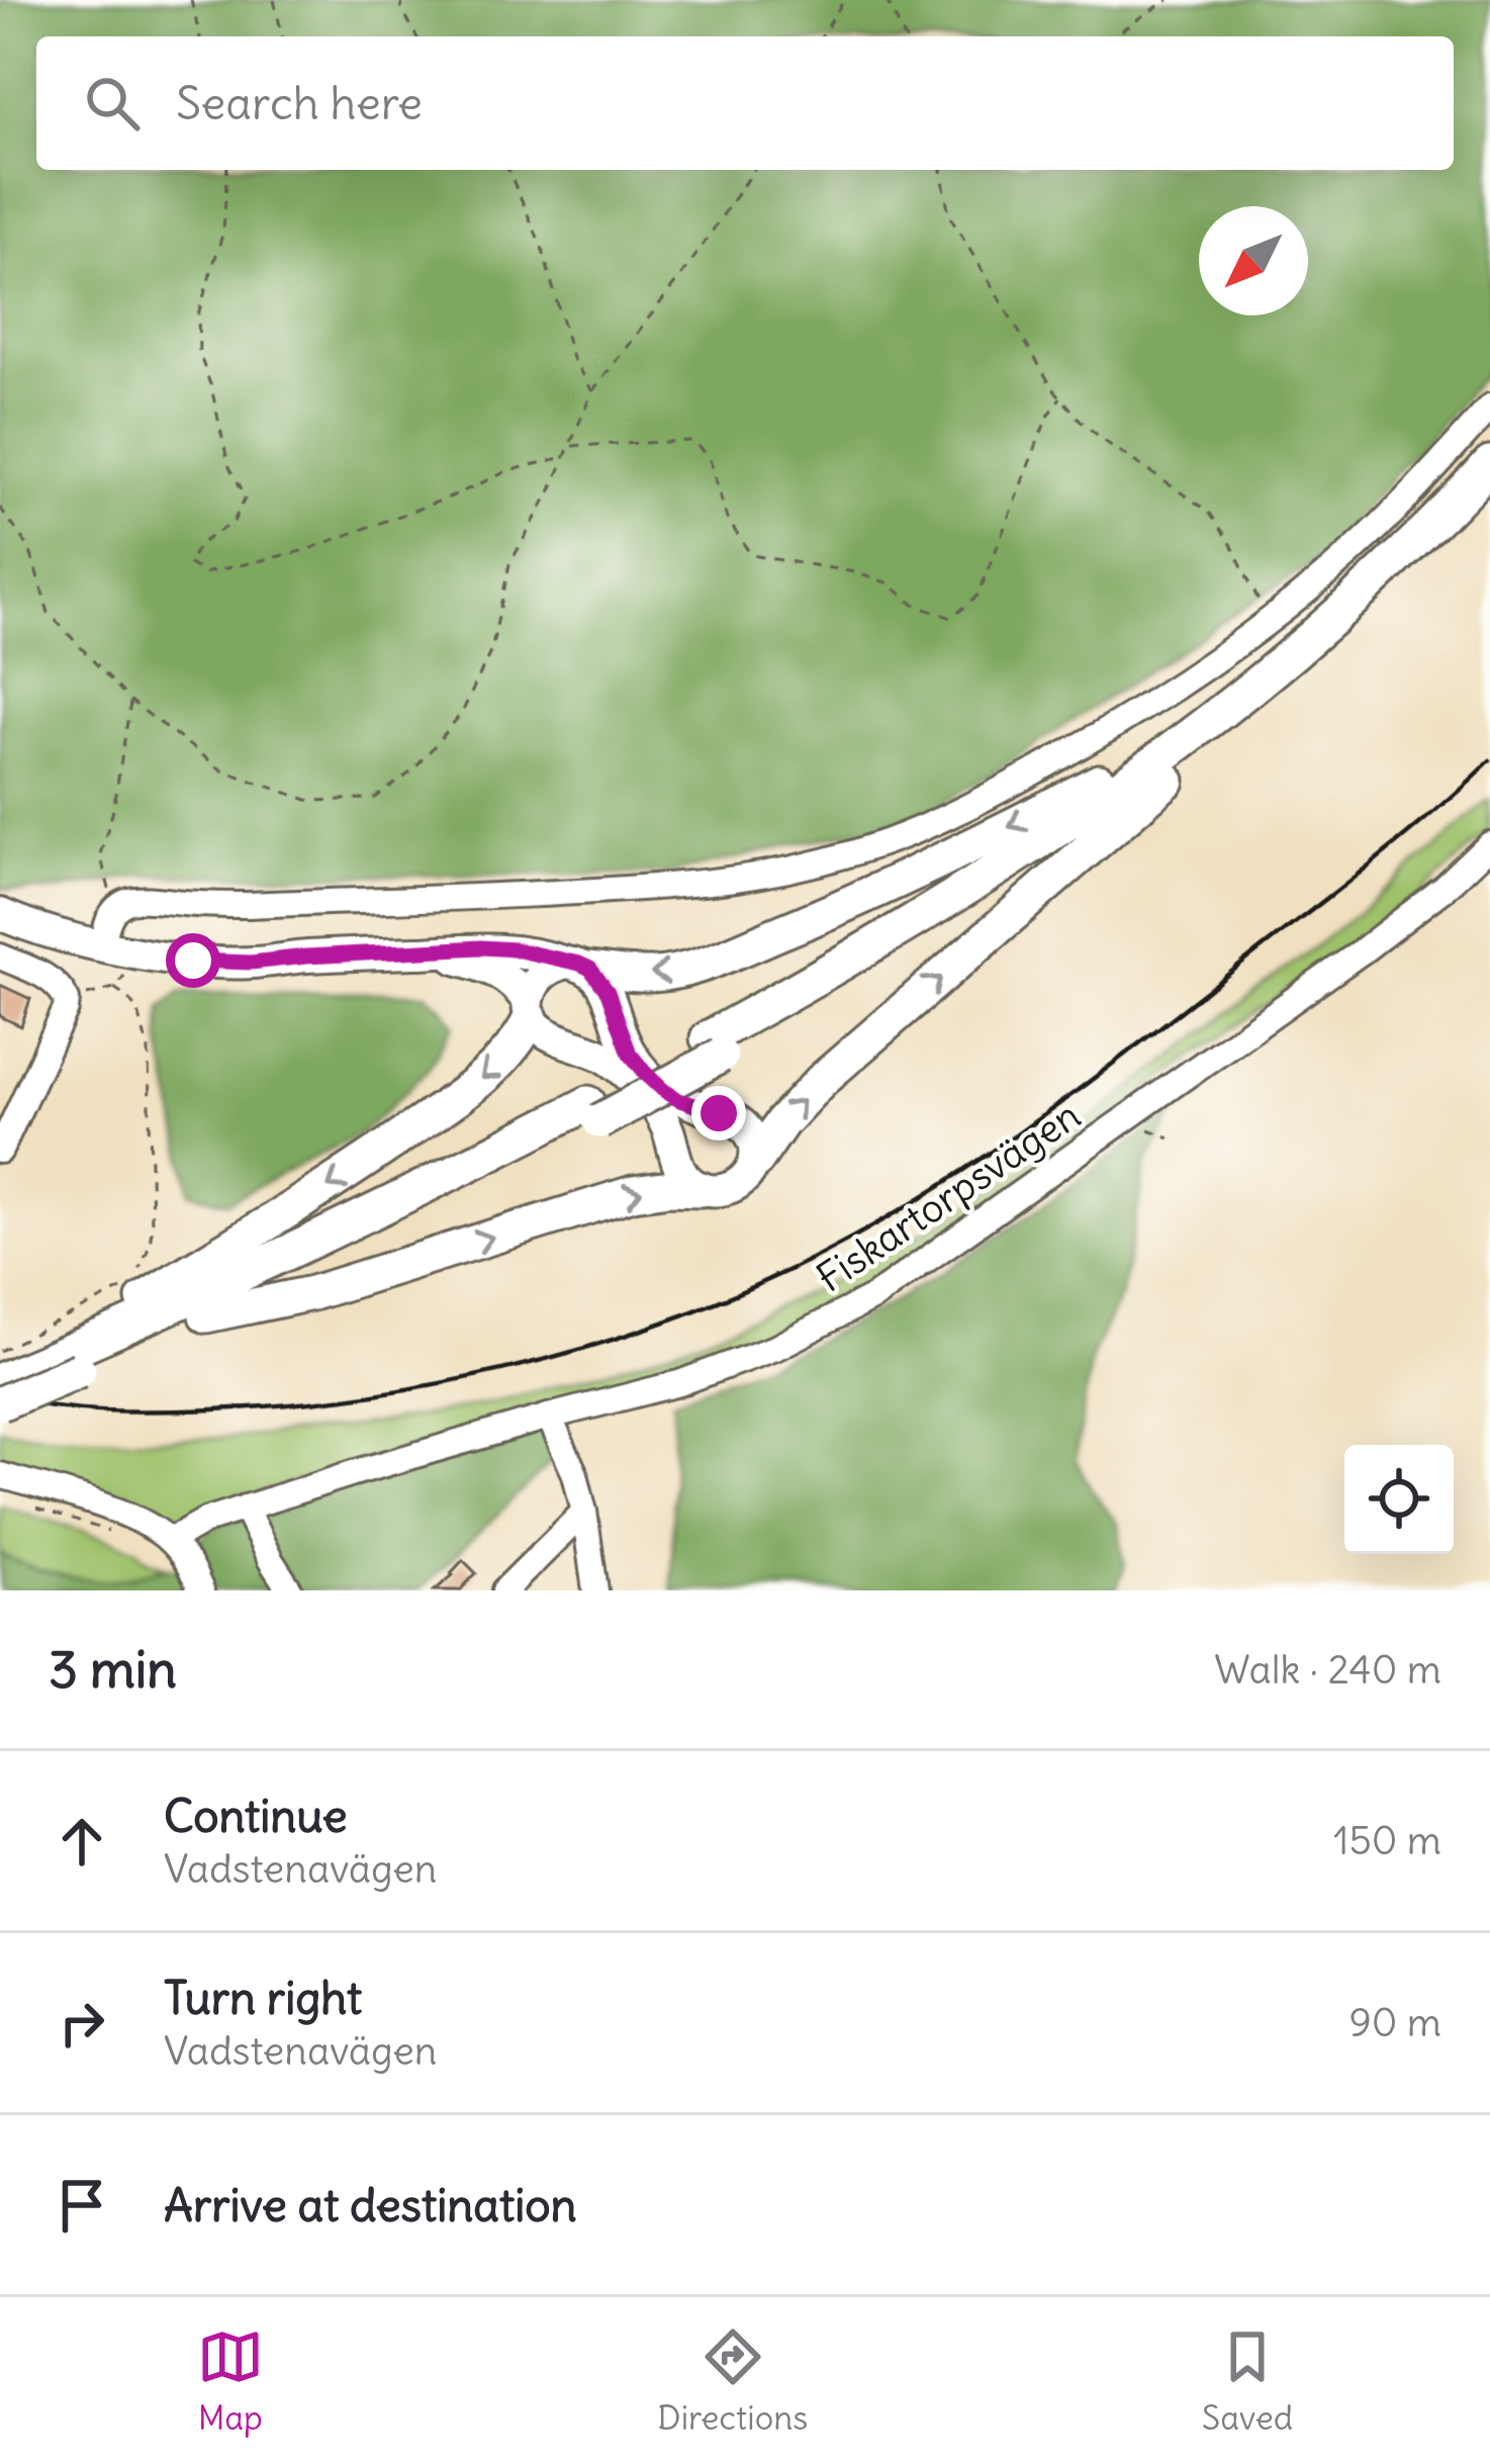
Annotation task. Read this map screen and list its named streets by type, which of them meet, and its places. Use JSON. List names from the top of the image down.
{
  "streets": {
    "street": ["Fiskartorpsvägen"]
  },
  "north": "bottom left",
  "page": {
    "search": "Search here",
    "heading": ["3 min", "Walk · 240 m"],
    "list": [
      ["Continue", "Vadstenavägen", "150 m"],
      ["Turn right", "Vadstenavägen", "90 m"],
      "Arrive at destination"
    ],
    "nav": ["Map", "Directions", "Saved"]
  }
}
